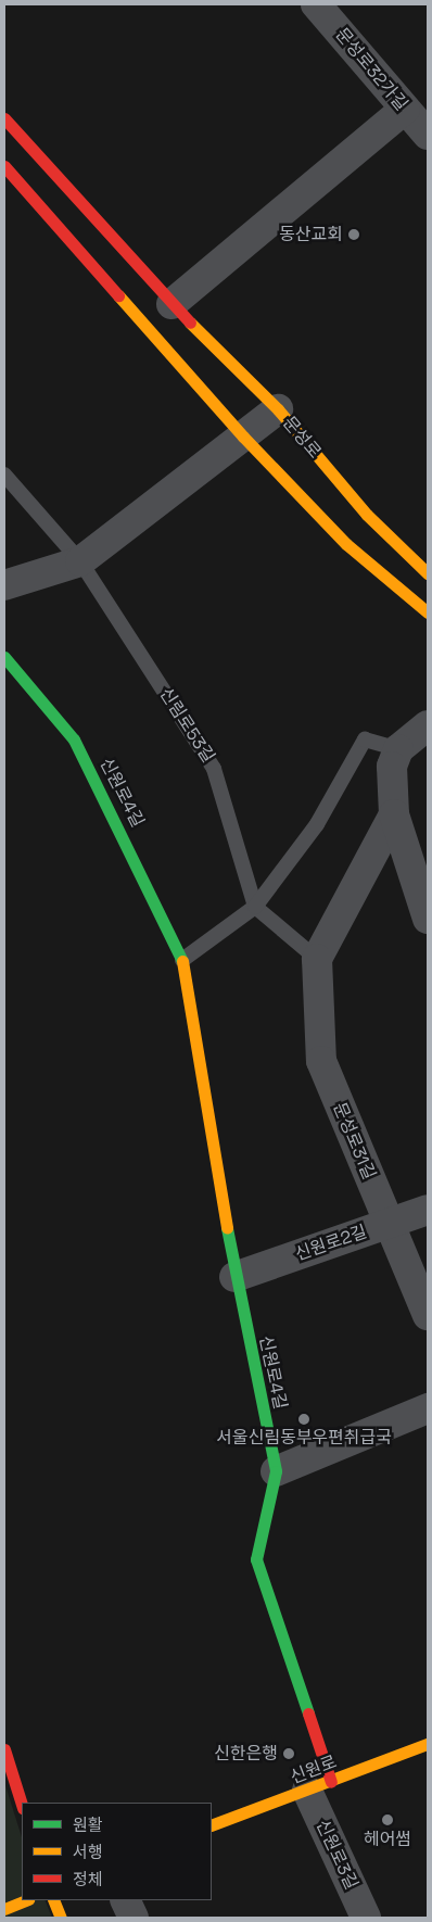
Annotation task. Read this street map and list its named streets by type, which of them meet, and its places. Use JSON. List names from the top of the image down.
{
  "streets": {
    "street": [
      "문성로32가길",
      "문성로",
      "신원로4길",
      "문성로31길",
      "신원로2길",
      "신원로",
      "신원로3길"
    ],
    "lane": ["신림로53길"]
  },
  "crossings": [
    ["신원로4길", "신원로2길"],
    ["신원로4길", "신원로"],
    ["신원로4길", "신원로3길"],
    ["문성로31길", "신원로2길"],
    ["신원로", "신원로3길"]
  ],
  "places": [
    "동산교회",
    "서울신림동부우편취급국",
    "신한은행",
    "헤어썸"
  ],
  "legend": ["원활", "서행", "정체"]
}
